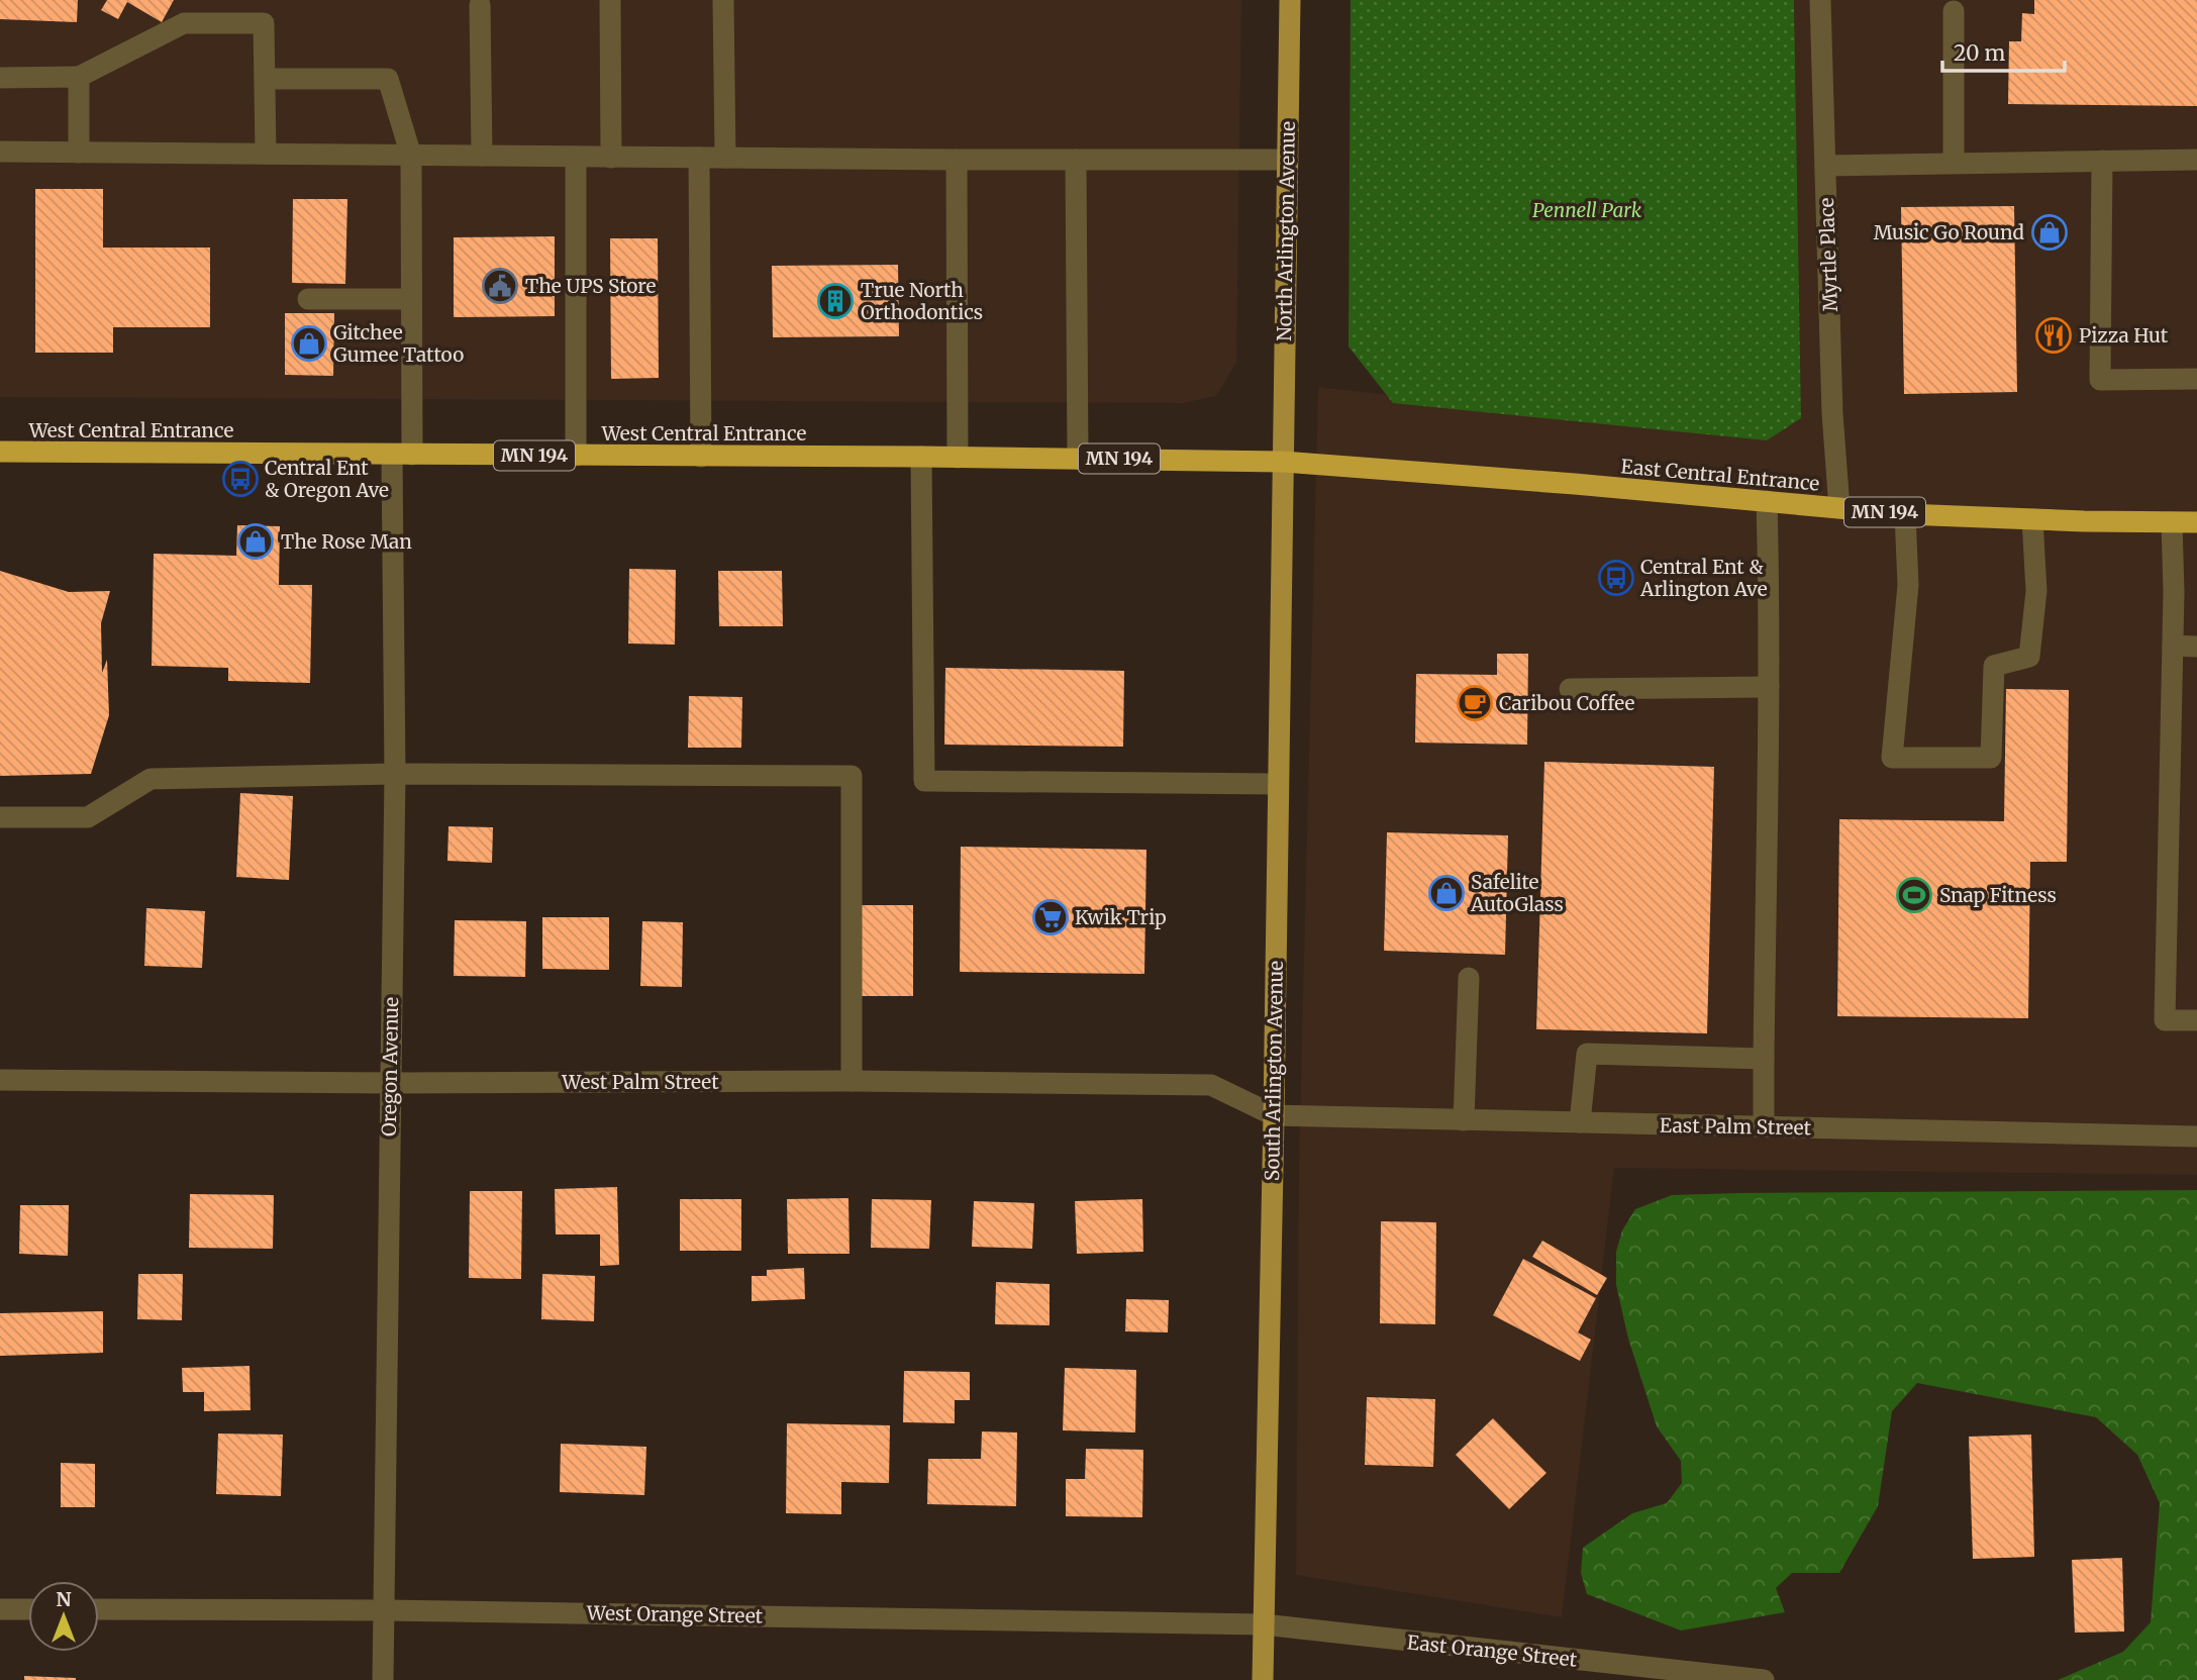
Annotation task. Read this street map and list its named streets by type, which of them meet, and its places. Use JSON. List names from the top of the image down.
{
  "streets": {
    "highway": ["West Central Entrance", "MN 194", "East Central Entrance"],
    "main road": ["North Arlington Avenue", "South Arlington Avenue"],
    "street": [
      "Myrtle Place",
      "Oregon Avenue",
      "West Palm Street",
      "East Palm Street",
      "West Orange Street",
      "East Orange Street"
    ]
  },
  "crossings": [
    ["North Arlington Avenue", "West Central Entrance"],
    ["North Arlington Avenue", "East Central Entrance"],
    ["North Arlington Avenue", "South Arlington Avenue"],
    ["Myrtle Place", "East Central Entrance"],
    ["West Central Entrance", "East Central Entrance"],
    ["West Central Entrance", "Oregon Avenue"],
    ["West Central Entrance", "South Arlington Avenue"],
    ["East Central Entrance", "South Arlington Avenue"],
    ["Oregon Avenue", "West Palm Street"],
    ["Oregon Avenue", "West Orange Street"],
    ["South Arlington Avenue", "West Palm Street"],
    ["South Arlington Avenue", "East Palm Street"],
    ["South Arlington Avenue", "West Orange Street"],
    ["South Arlington Avenue", "East Orange Street"],
    ["West Palm Street", "East Palm Street"],
    ["West Orange Street", "East Orange Street"]
  ],
  "parks": ["Pennell Park"],
  "places": {
    "shop": [
      "Music Go Round",
      "Gitchee Gumee Tattoo",
      "The Rose Man",
      "Safelite AutoGlass"
    ],
    "public building": ["The UPS Store"],
    "building": ["True North Orthodontics"],
    "restaurant": ["Pizza Hut"],
    "bus stop": ["Central Ent & Oregon Ave", "Central Ent & Arlington Ave"],
    "cafe": ["Caribou Coffee"],
    "sports": ["Snap Fitness"],
    "supermarket": ["Kwik Trip"]
  },
  "scale_bar": "20 m",
  "north": "top"
}
